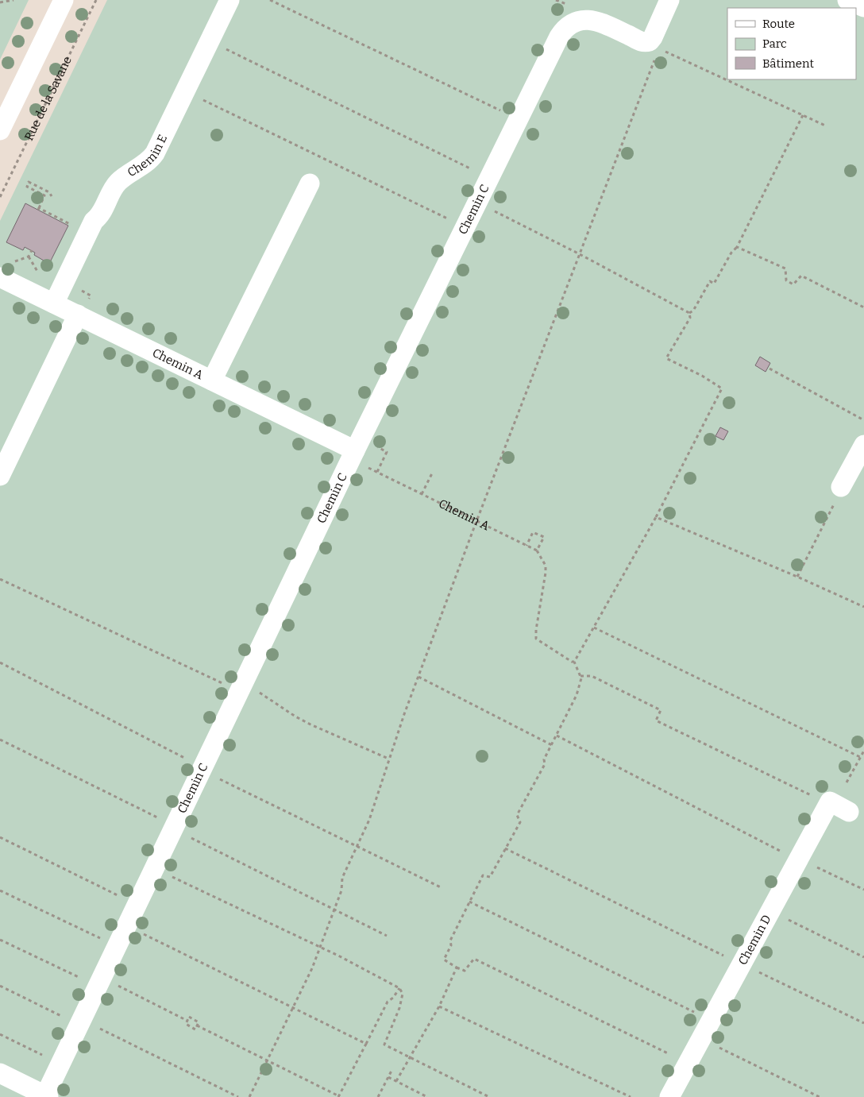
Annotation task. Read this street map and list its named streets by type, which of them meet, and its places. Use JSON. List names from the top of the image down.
{
  "streets": {
    "street": [
      "Chemin E",
      "Chemin C",
      "Chemin A",
      "Chemin D"
    ],
    "path": ["Rue de la Savane"]
  },
  "crossings": [
    ["Chemin E", "Chemin A"],
    ["Chemin C", "Chemin A"]
  ],
  "legend": ["Route", "Parc", "Bâtiment"]
}
